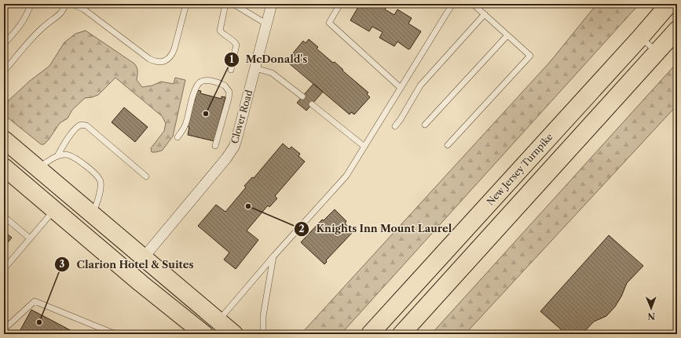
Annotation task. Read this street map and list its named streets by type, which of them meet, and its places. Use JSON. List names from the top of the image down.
{
  "streets": {
    "highway": ["New Jersey Turnpike"],
    "street": ["Clover Road"]
  },
  "places": ["McDonald's", "Knights Inn Mount Laurel", "Clarion Hotel & Suites"],
  "north": "bottom"
}
